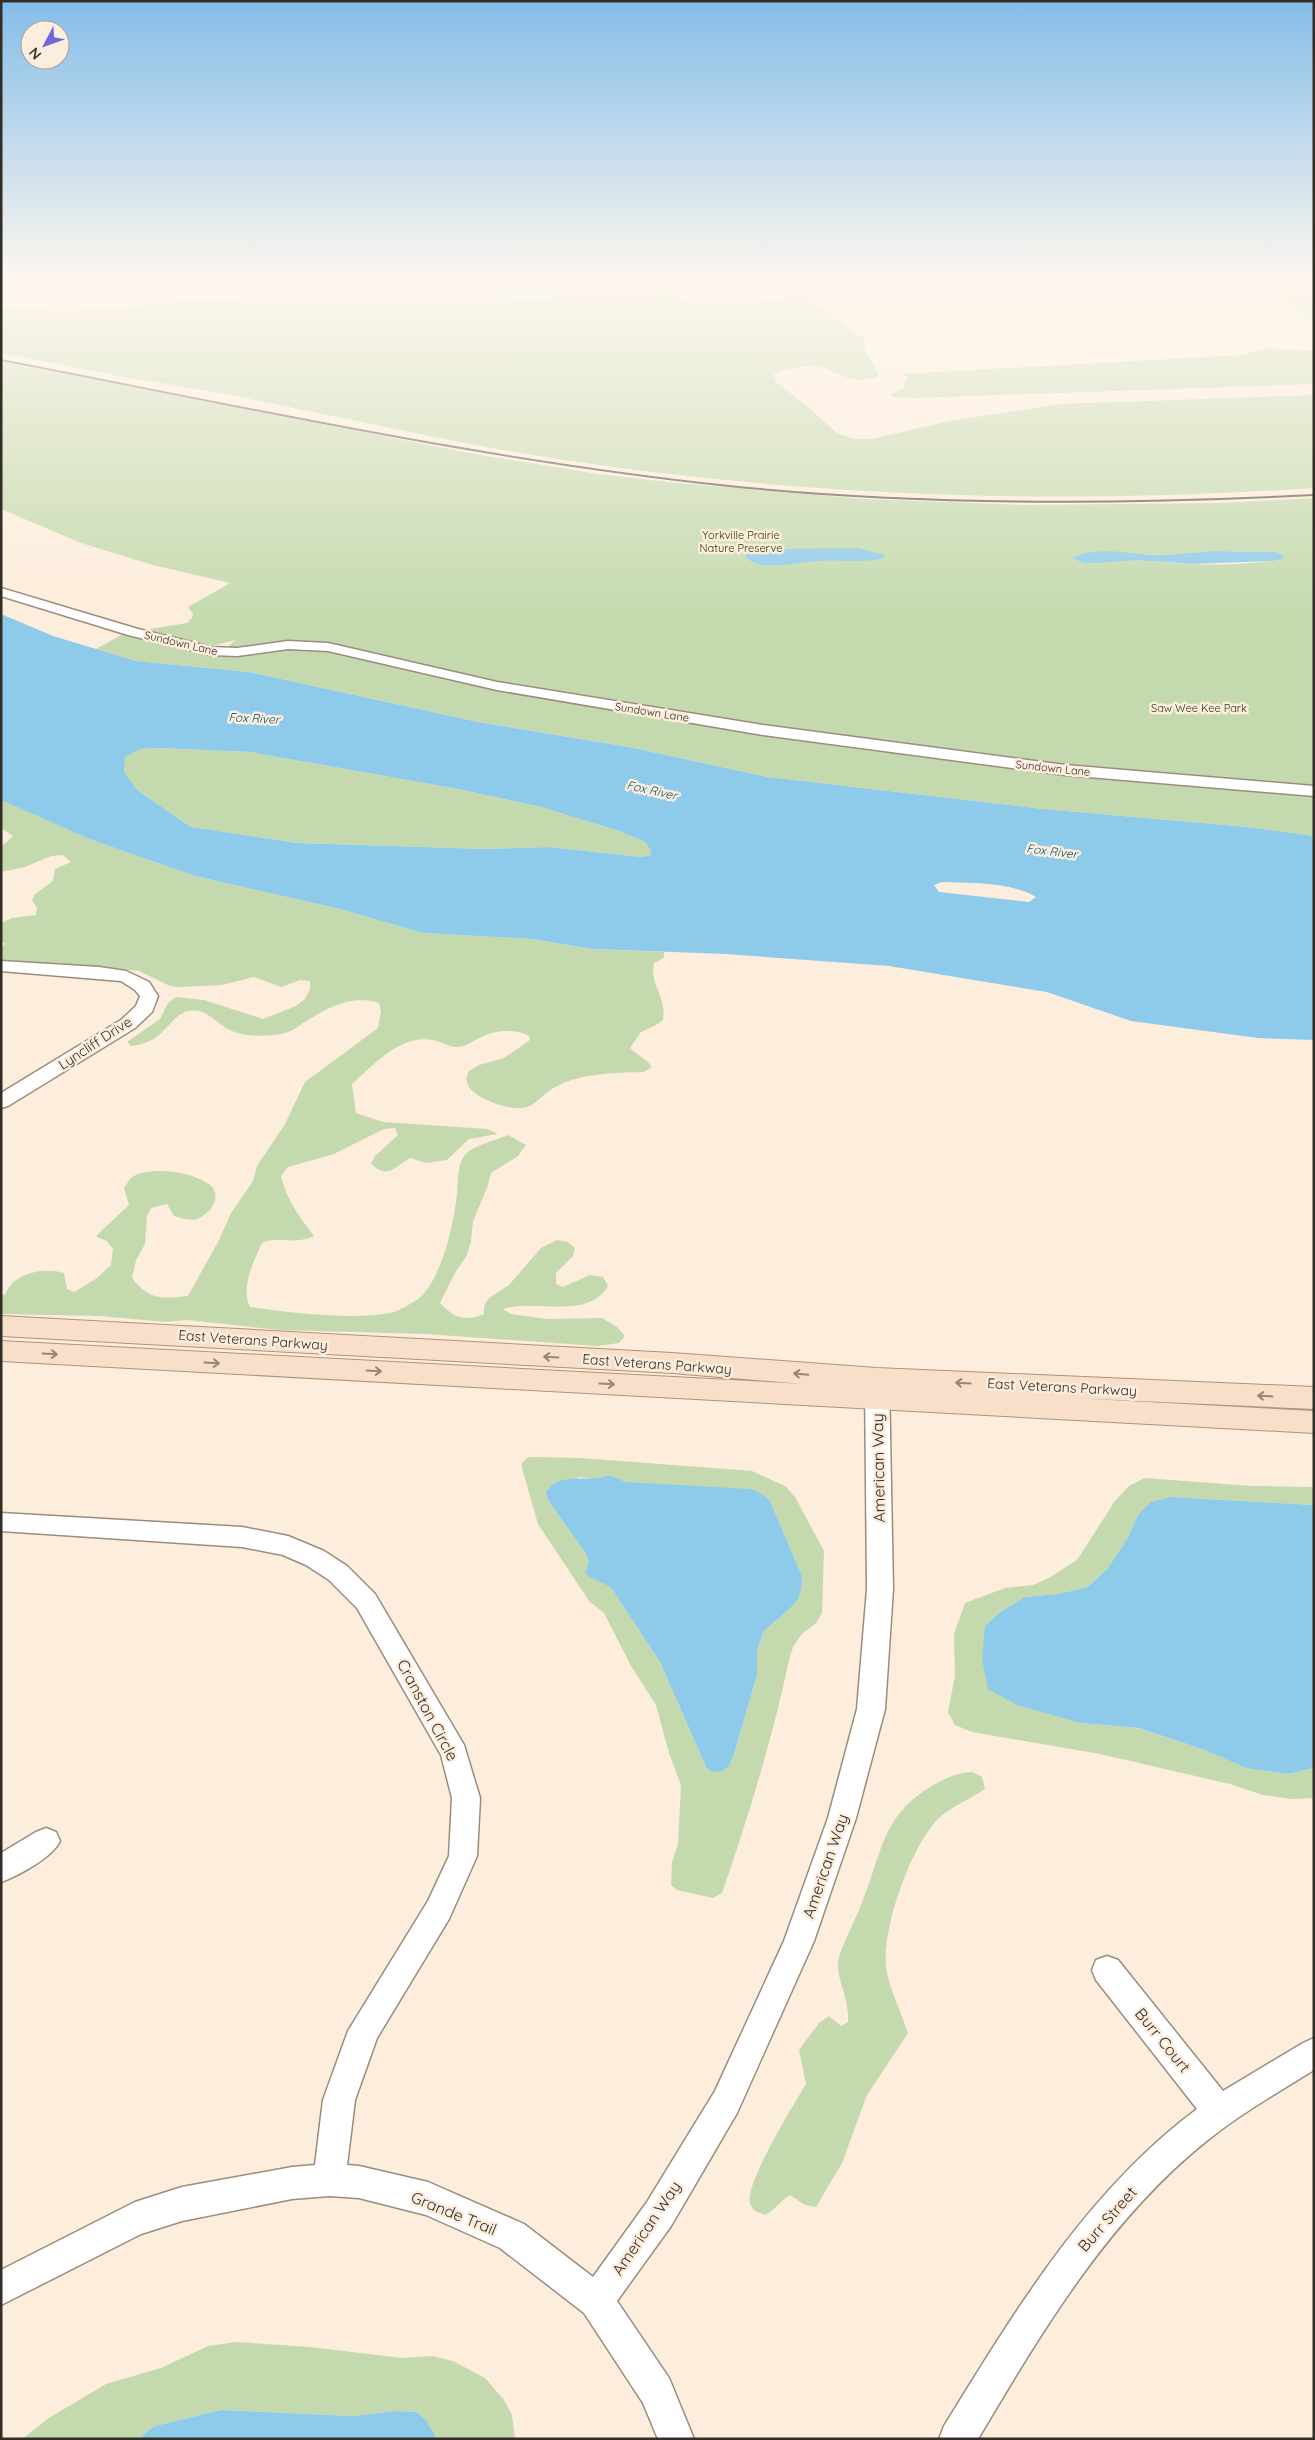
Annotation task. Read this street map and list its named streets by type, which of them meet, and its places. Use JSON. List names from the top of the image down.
{
  "streets": {
    "main road": ["East Veterans Parkway"],
    "street": [
      "Sundown Lane",
      "Lyncliff Drive",
      "American Way",
      "Cranston Circle",
      "Burr Court",
      "Grande Trail",
      "Burr Street"
    ]
  },
  "crossings": [
    ["East Veterans Parkway", "American Way"],
    ["American Way", "Grande Trail"],
    ["Cranston Circle", "Grande Trail"],
    ["Burr Court", "Burr Street"]
  ],
  "water": ["Fox River"],
  "parks": ["Yorkville Prairie Nature Preserve", "Saw Wee Kee Park"],
  "north": "bottom left"
}
